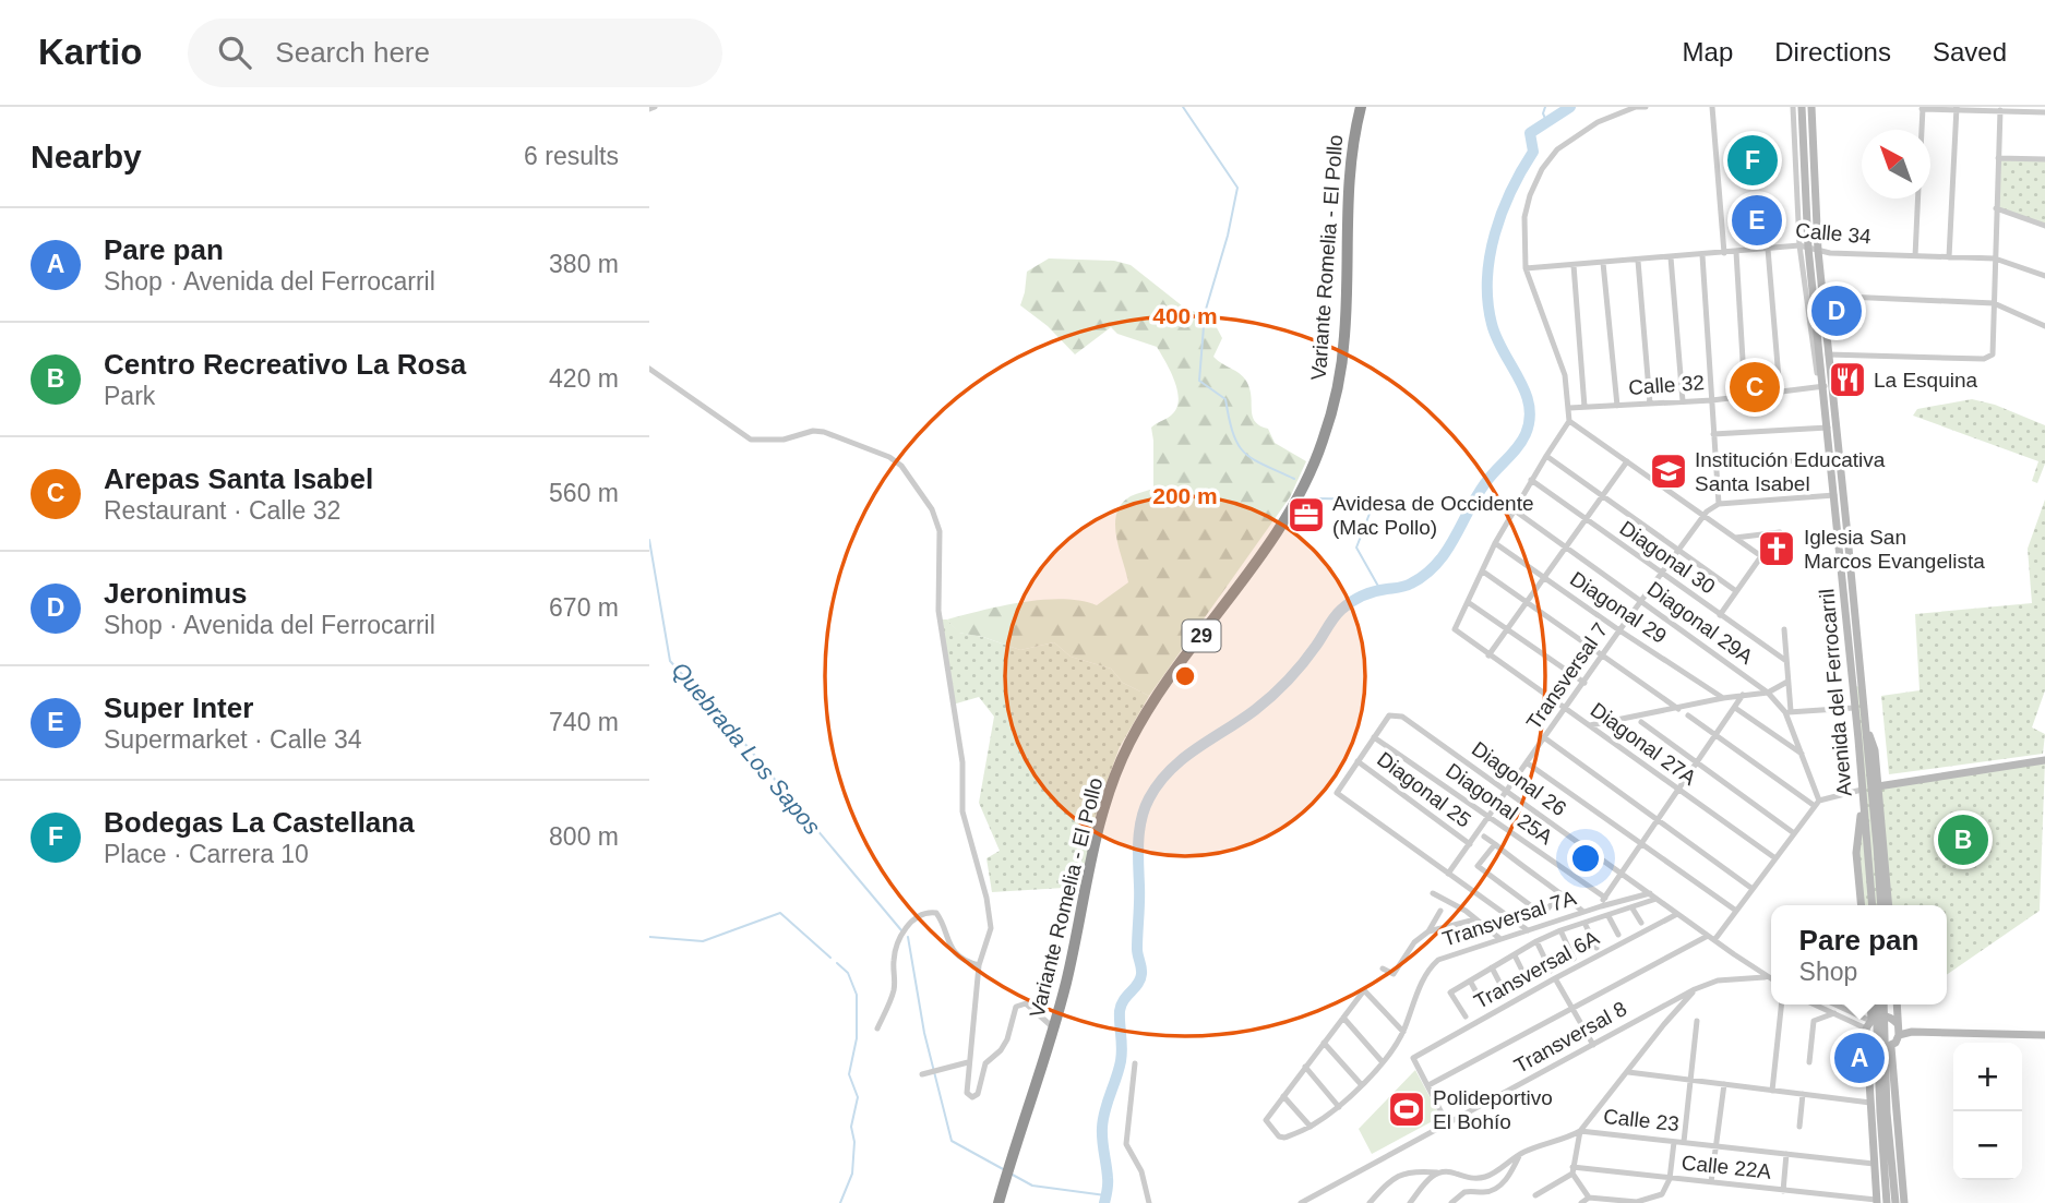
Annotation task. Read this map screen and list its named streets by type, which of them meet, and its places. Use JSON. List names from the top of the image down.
{
  "streets": {
    "highway": ["Variante Romelia - El Pollo", "29"],
    "main road": ["Avenida del Ferrocarril"],
    "street": [
      "Calle 34",
      "Calle 32",
      "Diagonal 30",
      "Diagonal 29",
      "Diagonal 29A",
      "Transversal 7",
      "Diagonal 27A",
      "Diagonal 26",
      "Diagonal 25",
      "Diagonal 25A",
      "Transversal 7A",
      "Transversal 6A",
      "Transversal 8",
      "Calle 23",
      "Calle 22A"
    ]
  },
  "crossings": [
    ["Calle 34", "Avenida del Ferrocarril"],
    ["Calle 32", "Avenida del Ferrocarril"],
    ["Diagonal 30", "Transversal 7"],
    ["Diagonal 29", "Transversal 7"],
    ["Diagonal 29A", "Transversal 7"],
    ["Transversal 7", "Diagonal 27A"],
    ["Transversal 7", "Diagonal 26"],
    ["Transversal 7", "Diagonal 25"],
    ["Transversal 7", "Diagonal 25A"],
    ["Diagonal 26", "Diagonal 25A"],
    ["Diagonal 26", "Transversal 7A"],
    ["Diagonal 26", "Transversal 6A"],
    ["Diagonal 26", "Transversal 8"]
  ],
  "water": ["Quebrada Los Sapos"],
  "places": {
    "restaurant": ["La Esquina"],
    "school or university": ["Institución Educativa Santa Isabel"],
    "office": ["Avidesa de Occidente (Mac Pollo)"],
    "church": ["Iglesia San Marcos Evangelista"],
    "sports": ["Polideportivo El Bohío"]
  },
  "north": "top left",
  "page": {
    "header": "Kartio",
    "search": "Search here",
    "nav": ["Map", "Directions", "Saved"],
    "heading": ["Nearby", "6 results"],
    "pins": [
      "F",
      "E",
      "D",
      "C",
      "B",
      "A"
    ],
    "list": [
      {
        "mark": "A",
        "name": "Pare pan",
        "note": "Shop · Avenida del Ferrocarril",
        "value": "380 m"
      },
      {
        "mark": "B",
        "name": "Centro Recreativo La Rosa",
        "note": "Park",
        "value": "420 m"
      },
      {
        "mark": "C",
        "name": "Arepas Santa Isabel",
        "note": "Restaurant · Calle 32",
        "value": "560 m"
      },
      {
        "mark": "D",
        "name": "Jeronimus",
        "note": "Shop · Avenida del Ferrocarril",
        "value": "670 m"
      },
      {
        "mark": "E",
        "name": "Super Inter",
        "note": "Supermarket · Calle 34",
        "value": "740 m"
      },
      {
        "mark": "F",
        "name": "Bodegas La Castellana",
        "note": "Place · Carrera 10",
        "value": "800 m"
      }
    ],
    "popup": ["Pare pan", "Shop"],
    "map_buttons": ["+", "−"]
  },
  "rings": ["400 m", "200 m"]
}
